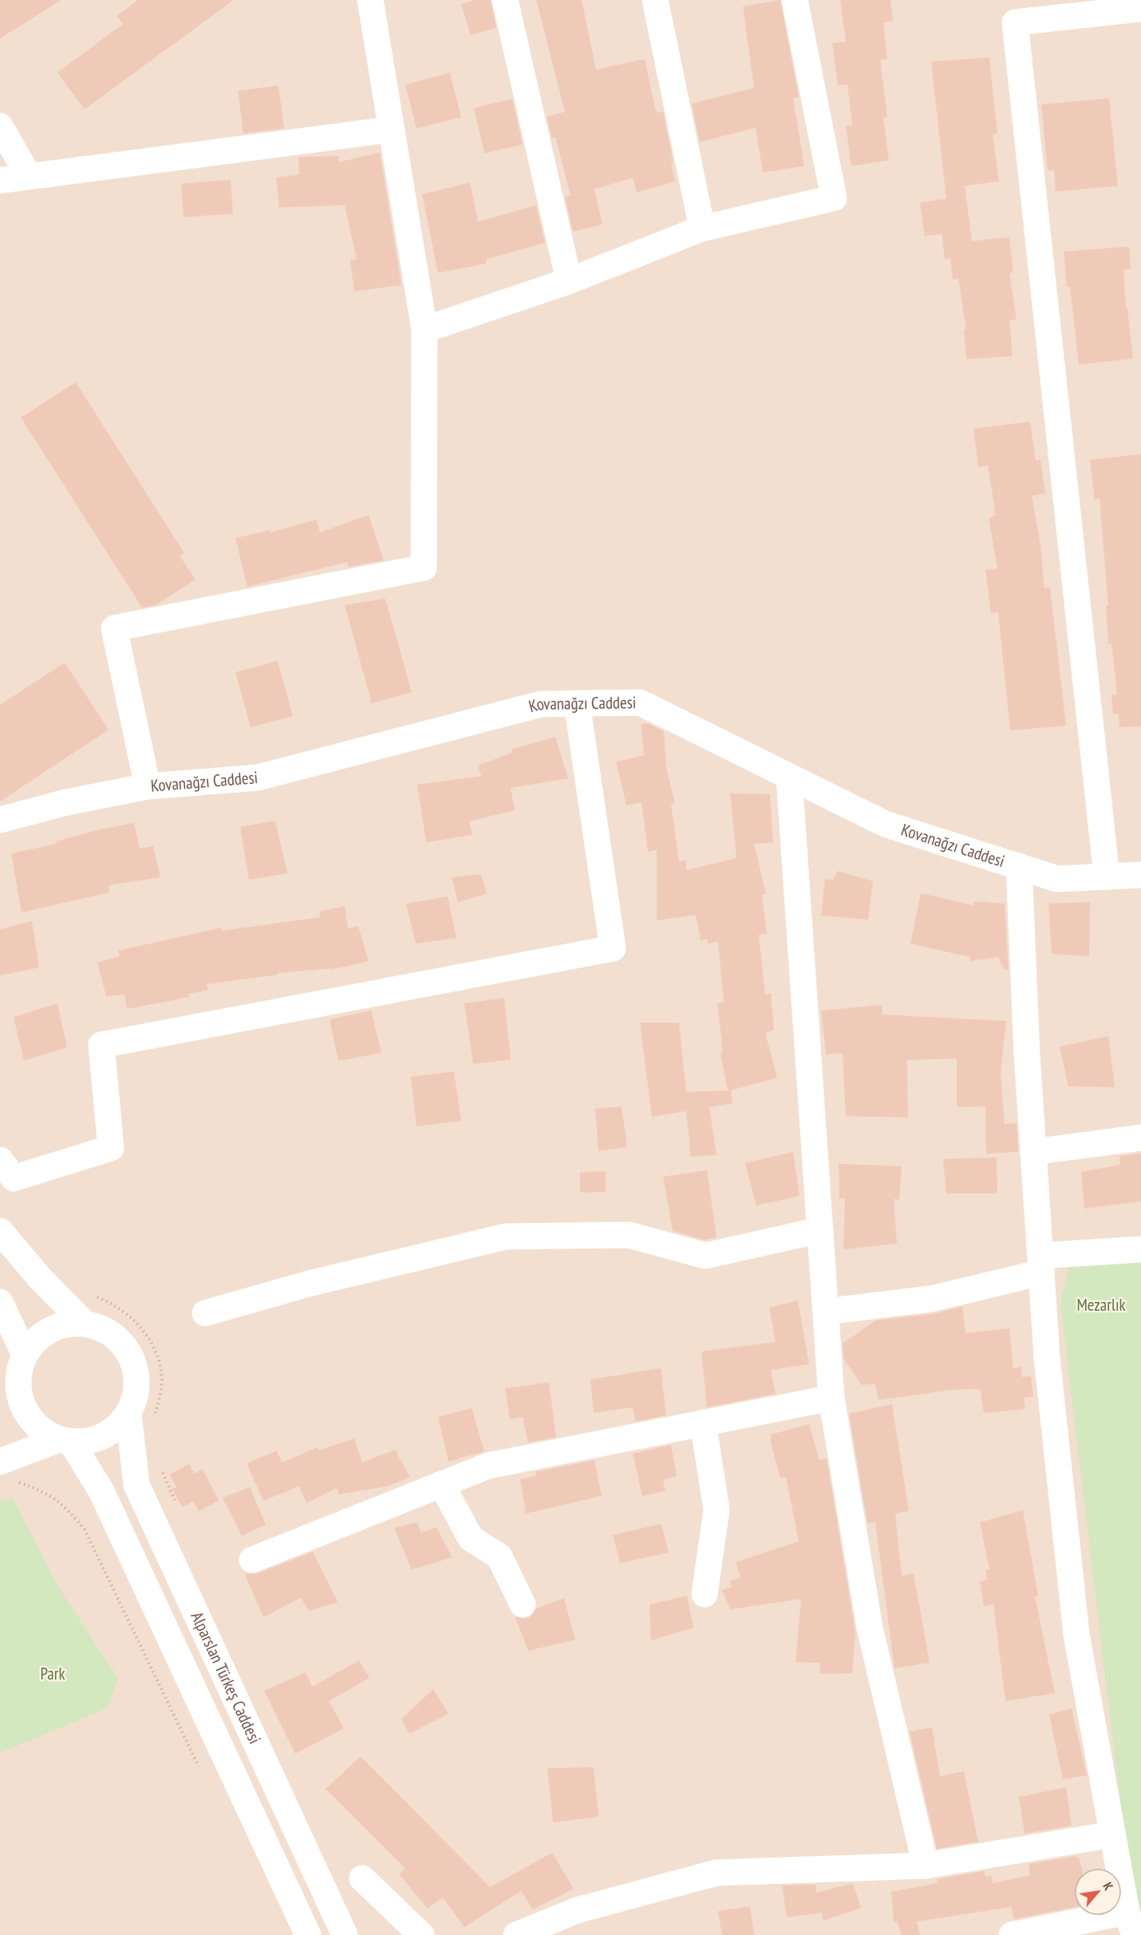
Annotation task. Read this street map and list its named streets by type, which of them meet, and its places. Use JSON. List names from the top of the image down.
{
  "streets": {
    "street": ["Kovanağzı Caddesi", "Alparslan Türkeş Caddesi"]
  },
  "parks": ["Mezarlık", "Park"],
  "north": "top right"
}
